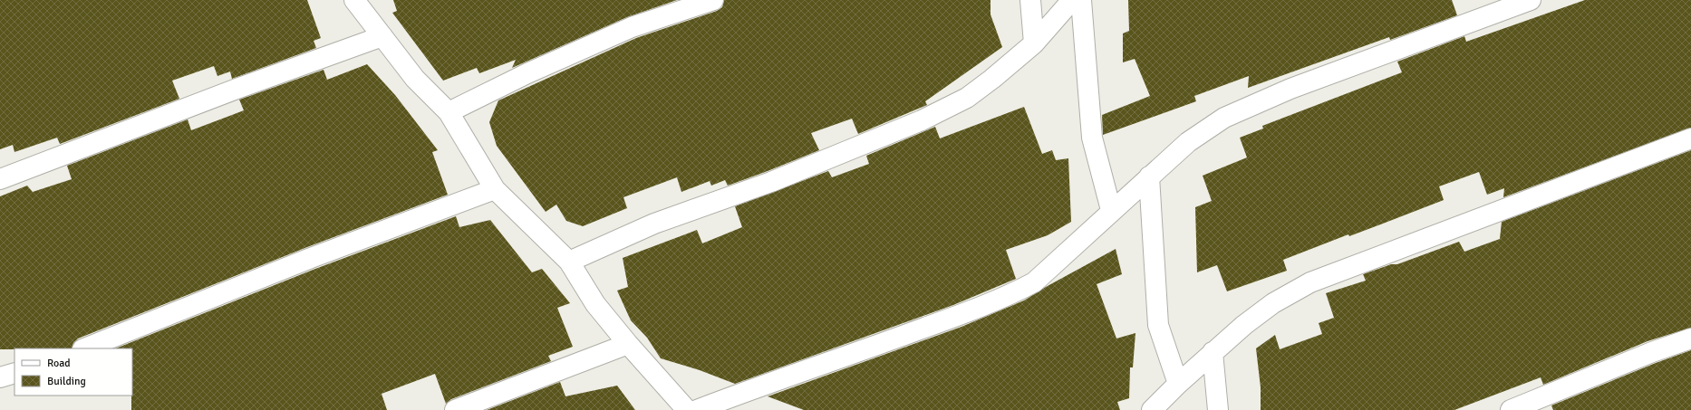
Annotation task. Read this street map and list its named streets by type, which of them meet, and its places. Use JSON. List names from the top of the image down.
{
  "legend": ["Road", "Building"]
}
